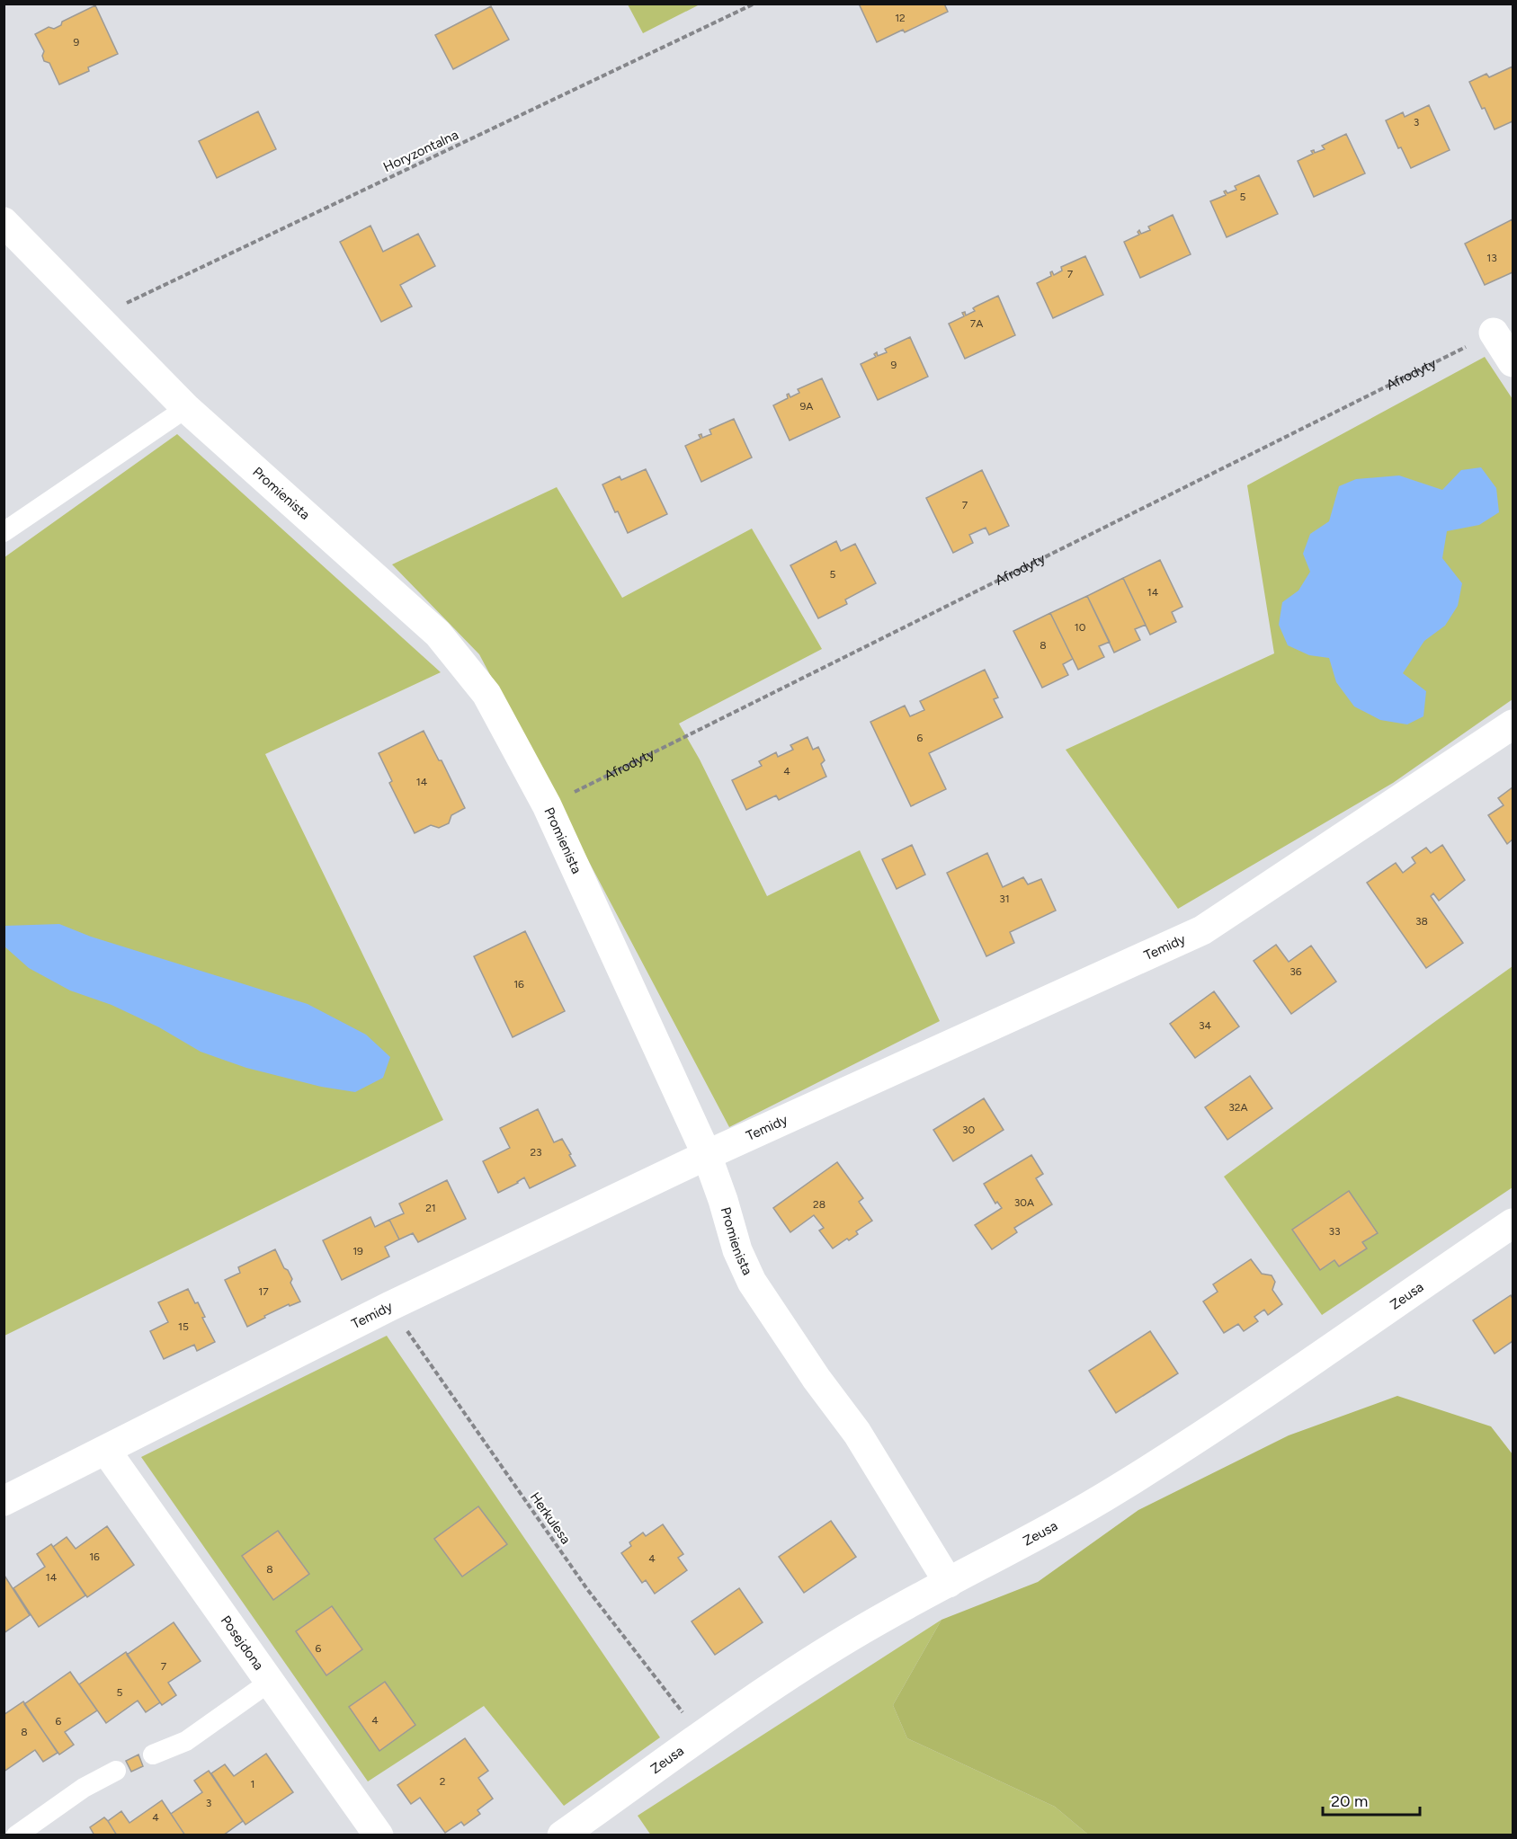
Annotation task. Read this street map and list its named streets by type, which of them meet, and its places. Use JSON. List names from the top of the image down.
{
  "streets": {
    "street": [
      "Promienista",
      "Temidy",
      "Zeusa",
      "Posejdona"
    ],
    "path": ["Horyzontalna", "Afrodyty", "Herkulesa"]
  },
  "crossings": [
    ["Horyzontalna", "Promienista"],
    ["Afrodyty", "Promienista"],
    ["Promienista", "Temidy"],
    ["Promienista", "Zeusa"],
    ["Temidy", "Herkulesa"],
    ["Temidy", "Posejdona"],
    ["Zeusa", "Herkulesa"]
  ],
  "house_numbers": [
    "12",
    "9",
    "3",
    "5",
    "13",
    "7",
    "7A",
    "9",
    "9A",
    "7",
    "5",
    "14",
    "10",
    "8",
    "6",
    "4",
    "14",
    "31",
    "38",
    "36",
    "16",
    "34",
    "32A",
    "30",
    "23",
    "30A",
    "28",
    "21",
    "33",
    "19",
    "17",
    "15",
    "16",
    "4",
    "8",
    "14",
    "6",
    "7",
    "5",
    "4",
    "6",
    "8",
    "2",
    "1",
    "3",
    "4"
  ],
  "scale_bar": "20 m"
}
